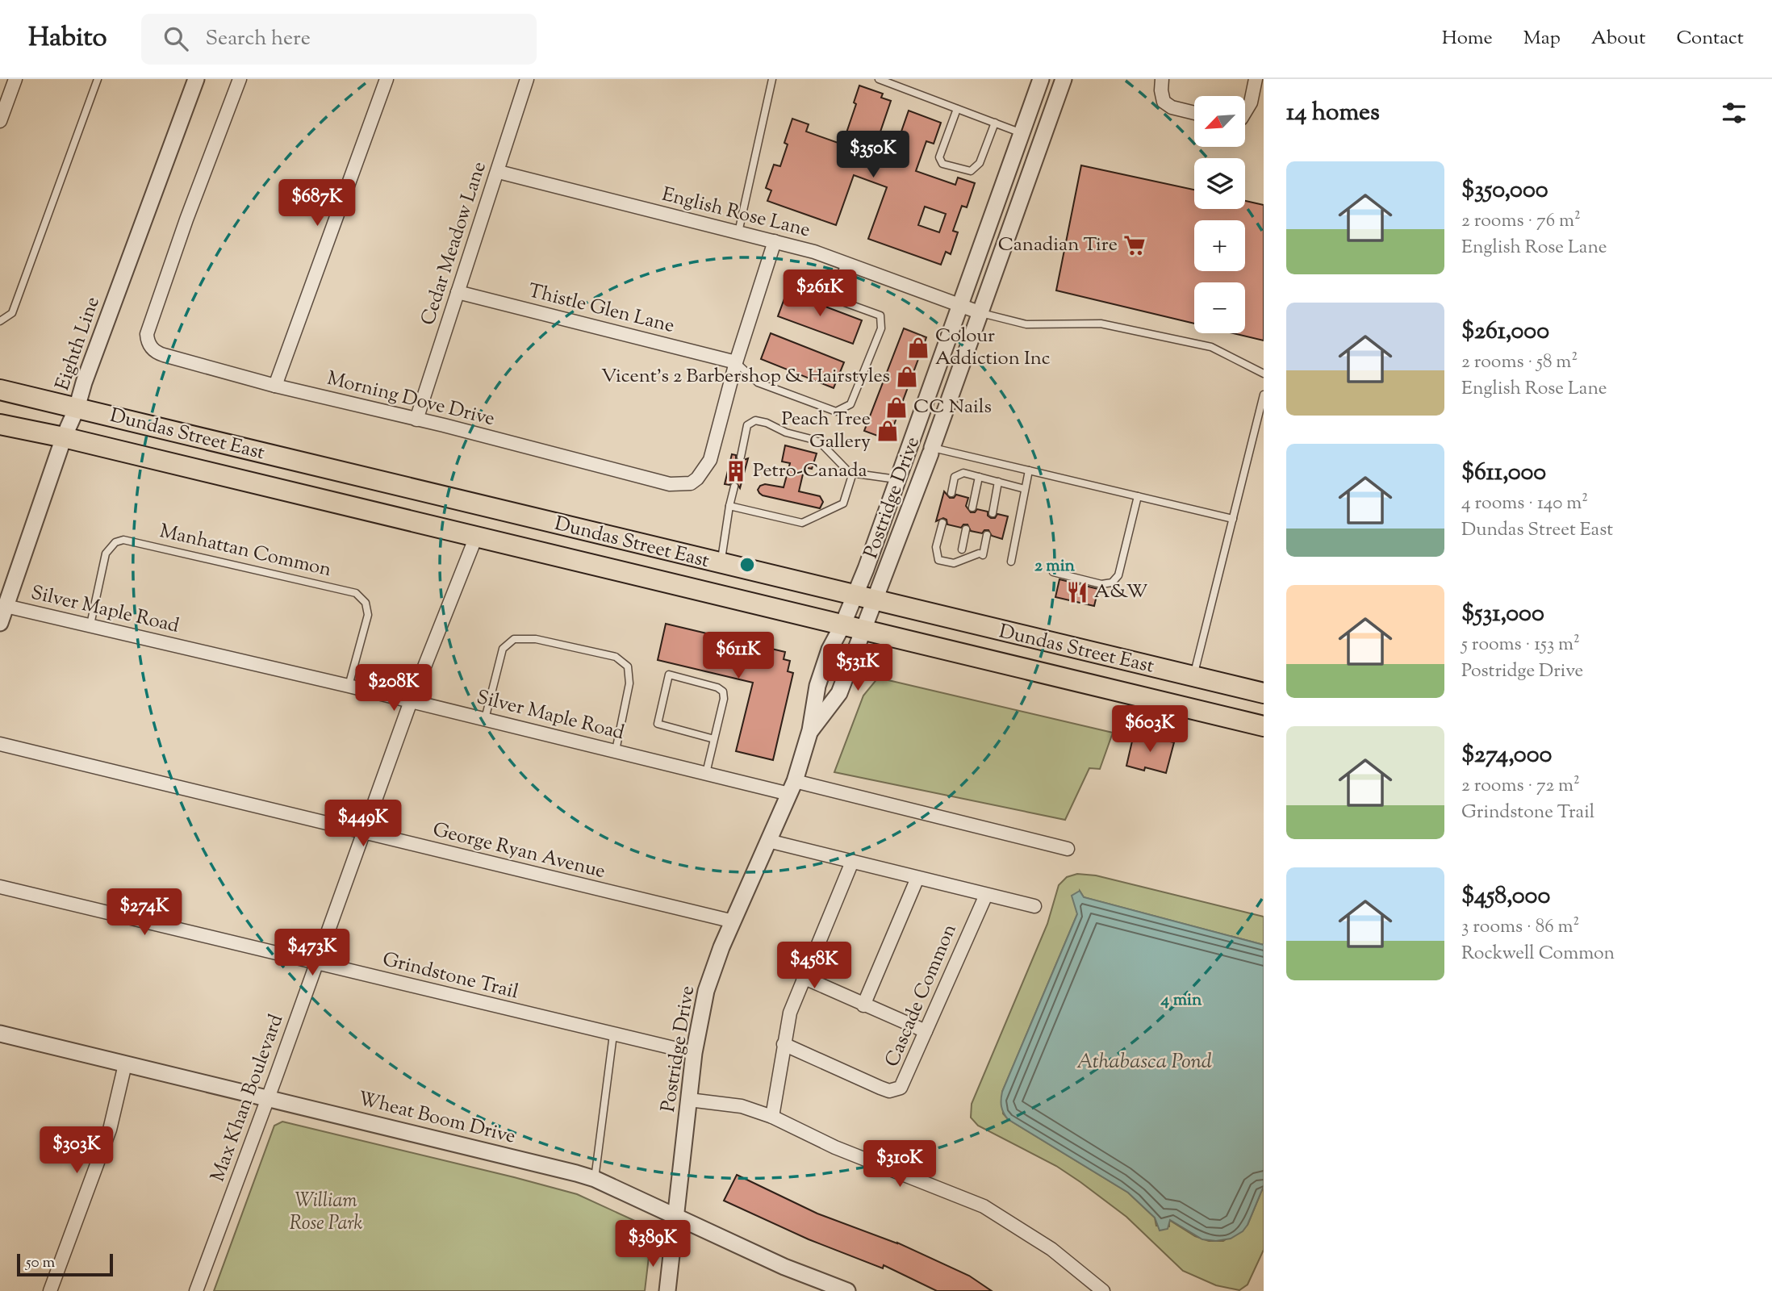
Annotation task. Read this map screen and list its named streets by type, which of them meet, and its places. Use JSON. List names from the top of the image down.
{
  "streets": {
    "main road": ["Dundas Street East"],
    "street": [
      "English Rose Lane",
      "Cedar Meadow Lane",
      "Thistle Glen Lane",
      "Eighth Line",
      "Morning Dove Drive",
      "Postridge Drive",
      "Silver Maple Road",
      "George Ryan Avenue",
      "Grindstone Trail",
      "Cascade Common",
      "Max Khan Boulevard",
      "Wheat Boom Drive"
    ],
    "lane": ["Manhattan Common"]
  },
  "crossings": [
    ["English Rose Lane", "Cedar Meadow Lane"],
    ["English Rose Lane", "Morning Dove Drive"],
    ["English Rose Lane", "Postridge Drive"],
    ["Cedar Meadow Lane", "Thistle Glen Lane"],
    ["Cedar Meadow Lane", "Morning Dove Drive"],
    ["Thistle Glen Lane", "Morning Dove Drive"],
    ["Eighth Line", "Dundas Street East"],
    ["Eighth Line", "Silver Maple Road"],
    ["Dundas Street East", "Postridge Drive"],
    ["Dundas Street East", "Max Khan Boulevard"],
    ["Postridge Drive", "Silver Maple Road"],
    ["Postridge Drive", "George Ryan Avenue"],
    ["Postridge Drive", "Grindstone Trail"],
    ["Postridge Drive", "Wheat Boom Drive"],
    ["Manhattan Common", "Silver Maple Road"],
    ["Silver Maple Road", "Max Khan Boulevard"],
    ["George Ryan Avenue", "Max Khan Boulevard"],
    ["Grindstone Trail", "Max Khan Boulevard"],
    ["Max Khan Boulevard", "Wheat Boom Drive"]
  ],
  "water": ["Athabasca Pond"],
  "parks": ["William Rose Park"],
  "places": {
    "supermarket": ["Canadian Tire"],
    "shop": [
      "Colour Addiction Inc",
      "Vicent's 2 Barbershop & Hairstyles",
      "CC Nails",
      "Peach Tree Gallery"
    ],
    "building": ["Petro-Canada"],
    "restaurant": ["A&W"]
  },
  "scale_bar": "50 m",
  "north": "bottom left",
  "page": {
    "header": "Habito",
    "search": "Search here",
    "nav": [
      "Home",
      "Map",
      "About",
      "Contact"
    ],
    "heading": "14 homes",
    "map_buttons": ["+", "−"],
    "price": [
      "$350K",
      "$687K",
      "$261K",
      "$611K",
      "$531K",
      "$208K",
      "$603K",
      "$449K",
      "$274K",
      "$473K",
      "$458K",
      "$303K",
      "$310K",
      "$389K"
    ],
    "list": [
      {
        "name": "$350,000",
        "note": "2 rooms · 76 m² · English Rose Lane"
      },
      {
        "name": "$261,000",
        "note": "2 rooms · 58 m² · English Rose Lane"
      },
      {
        "name": "$611,000",
        "note": "4 rooms · 140 m² · Dundas Street East"
      },
      {
        "name": "$531,000",
        "note": "5 rooms · 153 m² · Postridge Drive"
      },
      {
        "name": "$274,000",
        "note": "2 rooms · 72 m² · Grindstone Trail"
      },
      {
        "name": "$458,000",
        "note": "3 rooms · 86 m² · Rockwell Common"
      }
    ],
    "scale": "50 m"
  },
  "rings": ["2 min", "4 min"]
}
